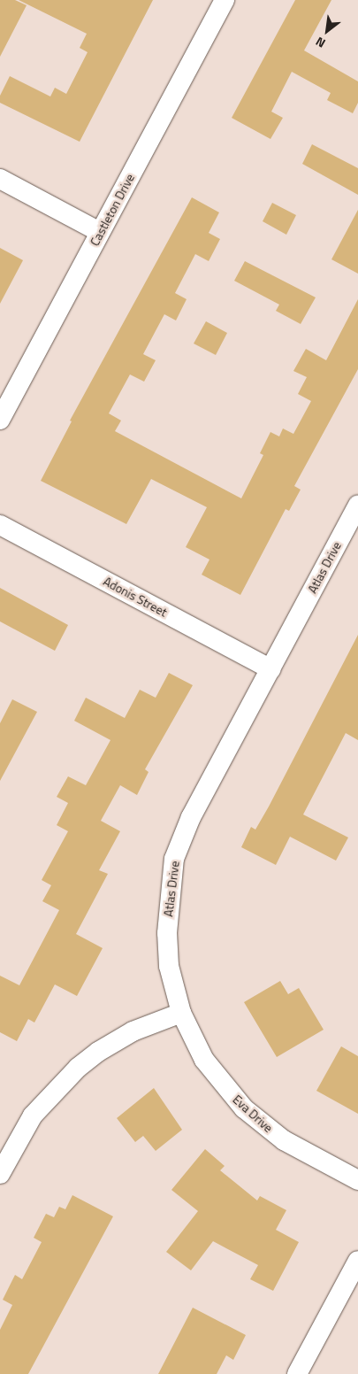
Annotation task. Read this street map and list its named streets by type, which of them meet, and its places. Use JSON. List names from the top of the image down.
{
  "streets": {
    "street": [
      "Castleton Drive",
      "Atlas Drive",
      "Adonis Street",
      "Eva Drive"
    ]
  },
  "crossings": [
    ["Atlas Drive", "Adonis Street"],
    ["Atlas Drive", "Eva Drive"]
  ],
  "north": "bottom left"
}
